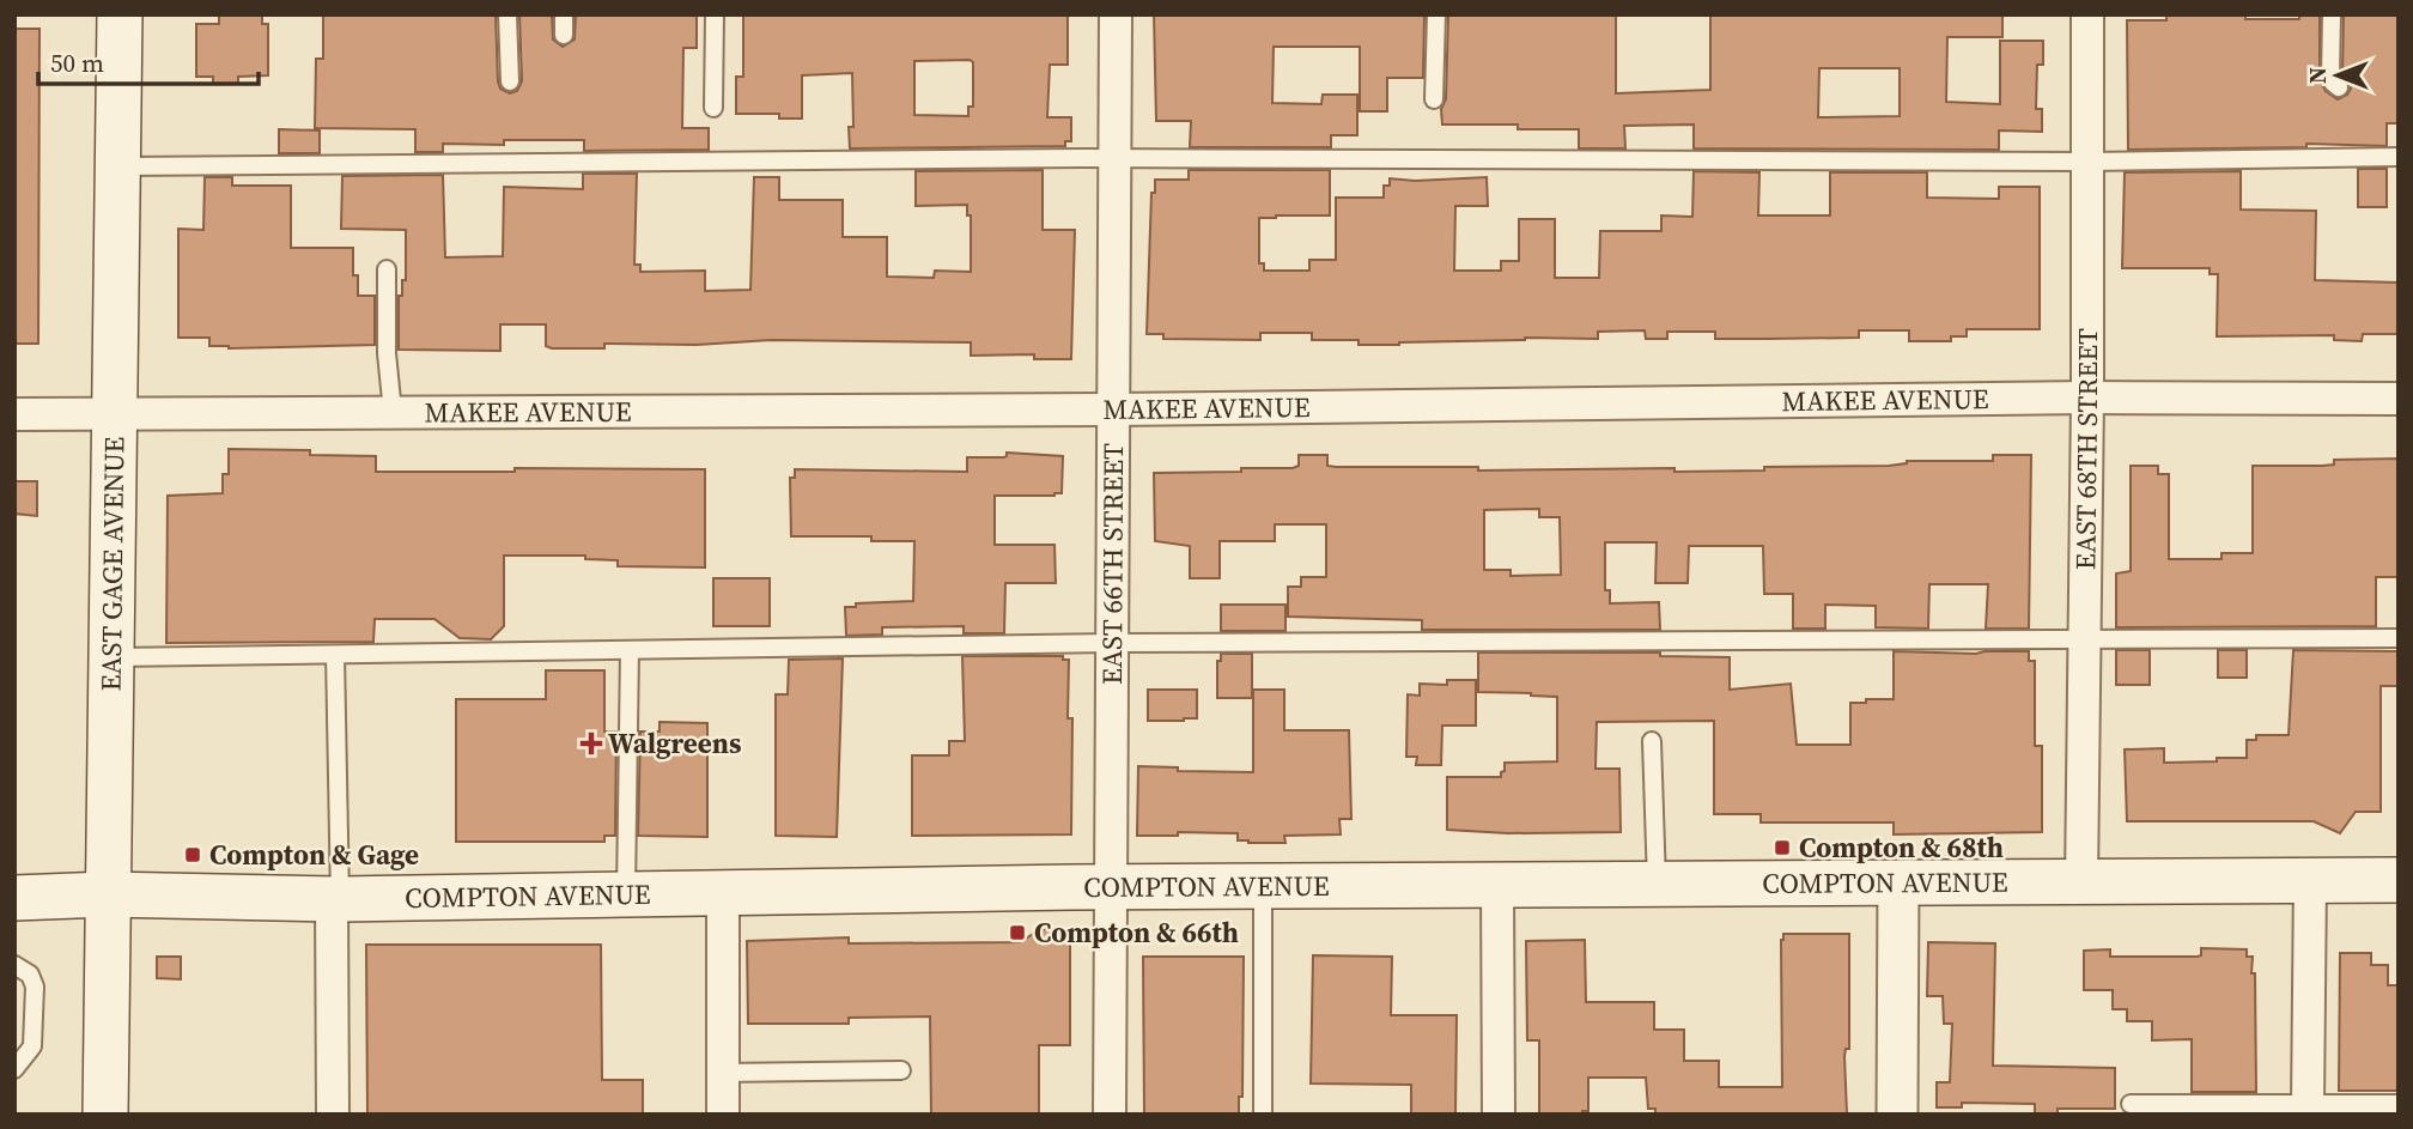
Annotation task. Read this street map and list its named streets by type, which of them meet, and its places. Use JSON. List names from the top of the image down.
{
  "streets": {
    "main road": ["EAST GAGE AVENUE", "COMPTON AVENUE"],
    "street": ["MAKEE AVENUE", "EAST 68TH STREET", "EAST 66TH STREET"]
  },
  "crossings": [
    ["MAKEE AVENUE", "EAST 68TH STREET"],
    ["MAKEE AVENUE", "EAST GAGE AVENUE"],
    ["MAKEE AVENUE", "EAST 66TH STREET"],
    ["EAST 68TH STREET", "COMPTON AVENUE"],
    ["EAST GAGE AVENUE", "COMPTON AVENUE"],
    ["EAST 66TH STREET", "COMPTON AVENUE"]
  ],
  "places": {
    "health": ["Walgreens"],
    "transit": ["Compton & 68th", "Compton & Gage", "Compton & 66th"]
  },
  "scale_bar": "50 m",
  "north": "left"
}
